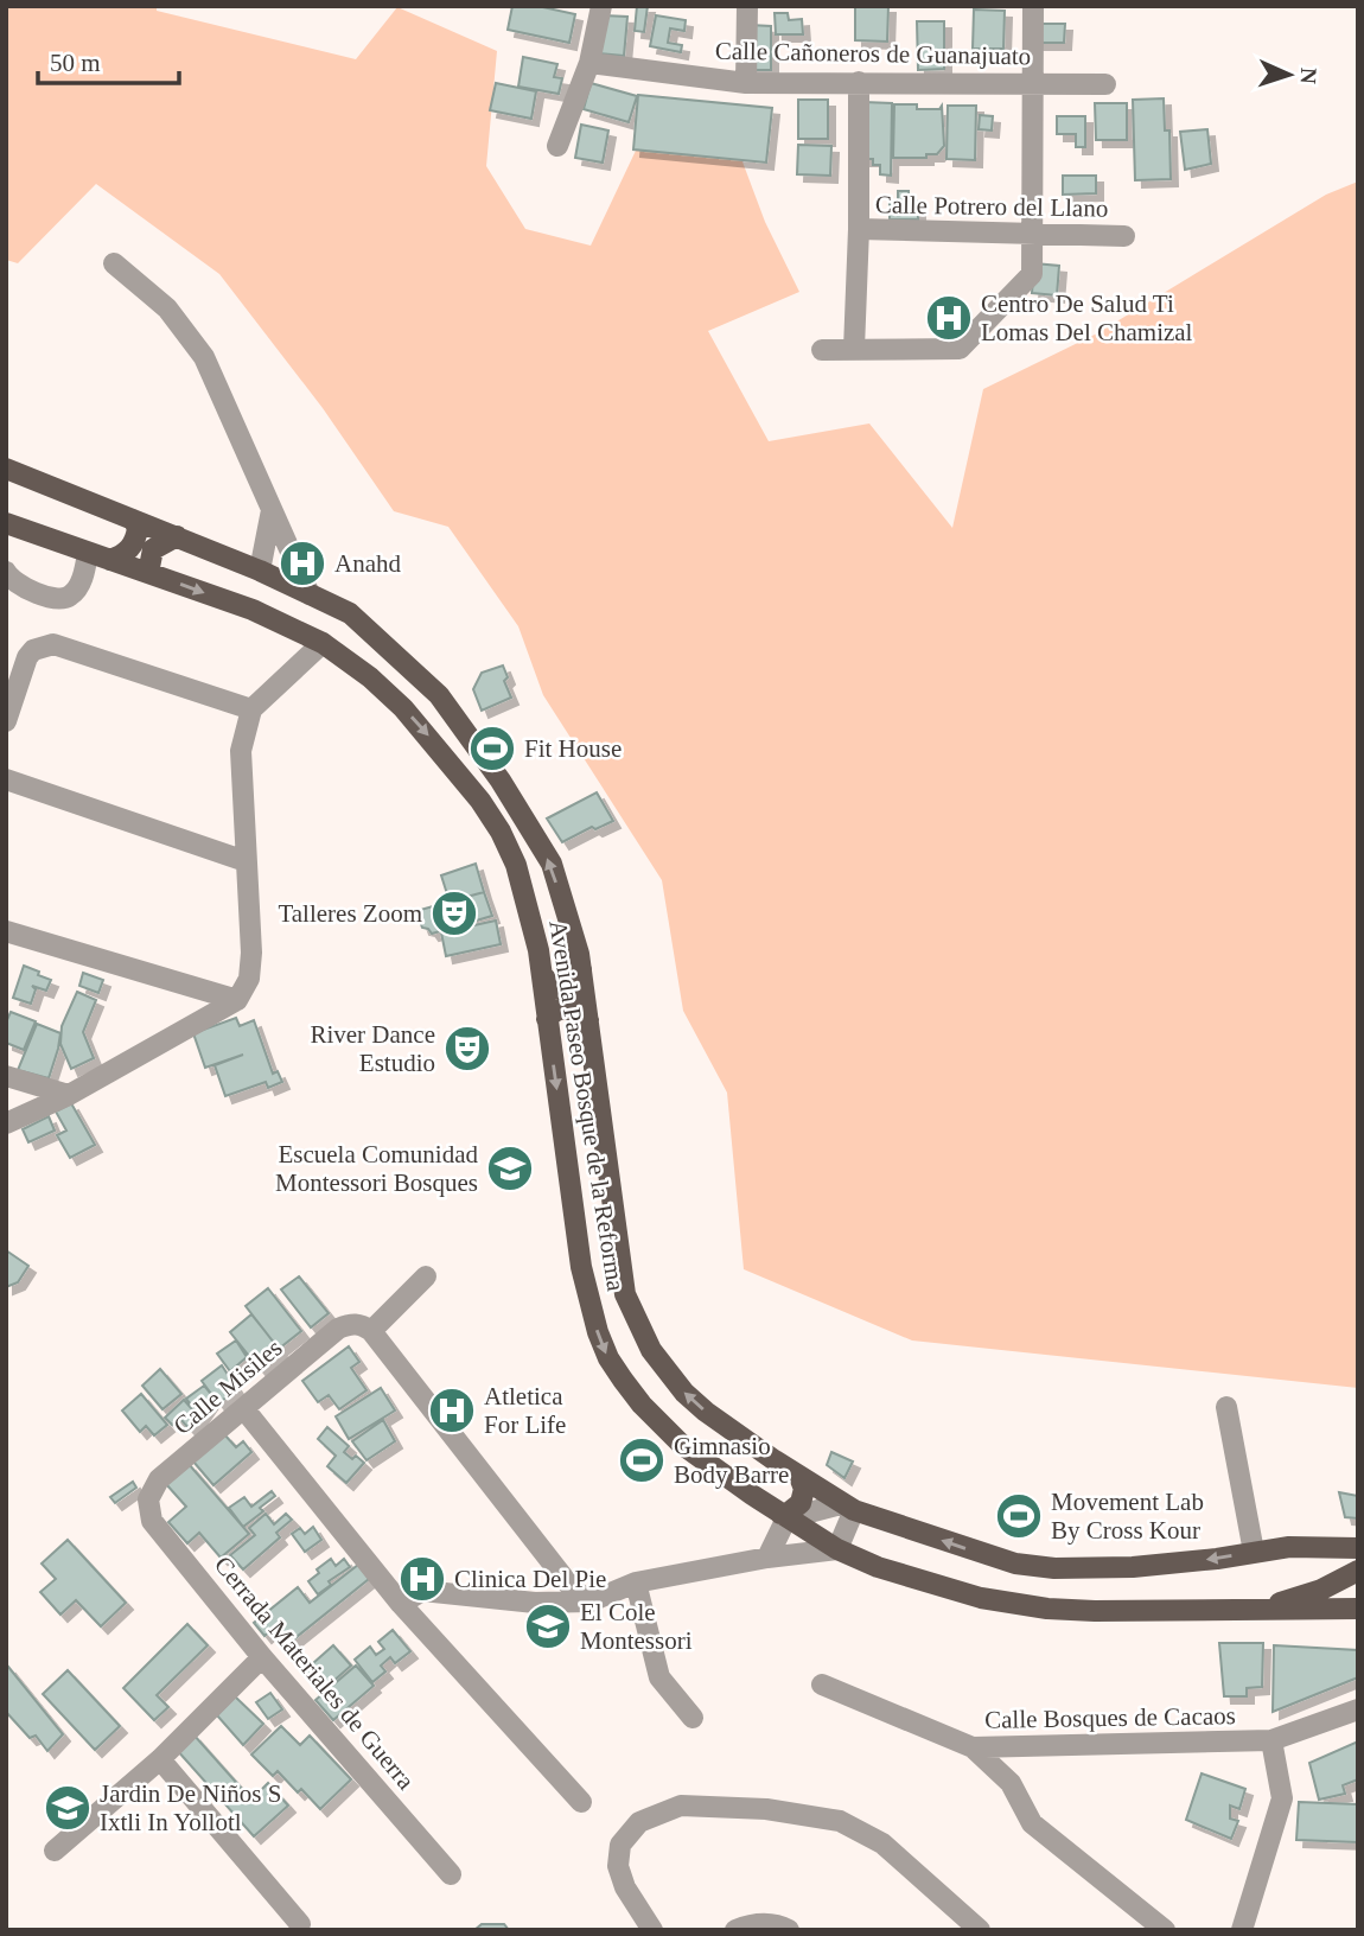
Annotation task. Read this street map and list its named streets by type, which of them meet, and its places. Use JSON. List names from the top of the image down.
{
  "streets": {
    "main road": ["Avenida Paseo Bosque de la Reforma"],
    "street": [
      "Calle Cañoneros de Guanajuato",
      "Calle Potrero del Llano",
      "Calle Misiles",
      "Cerrada Materiales de Guerra",
      "Calle Bosques de Cacaos"
    ]
  },
  "crossings": [
    ["Calle Misiles", "Cerrada Materiales de Guerra"]
  ],
  "places": {
    "hospital": [
      "Centro De Salud Ti Lomas Del Chamizal",
      "Anahd",
      "Atletica For Life",
      "Clinica Del Pie"
    ],
    "sports": ["Fit House", "Gimnasio Body Barre", "Movement Lab By Cross Kour"],
    "theatre": ["Talleres Zoom", "River Dance Estudio"],
    "school or university": ["Escuela Comunidad Montessori Bosques", "El Cole Montessori", "Jardin De Niños S Ixtli In Yollotl"]
  },
  "scale_bar": "50 m",
  "north": "right"
}
